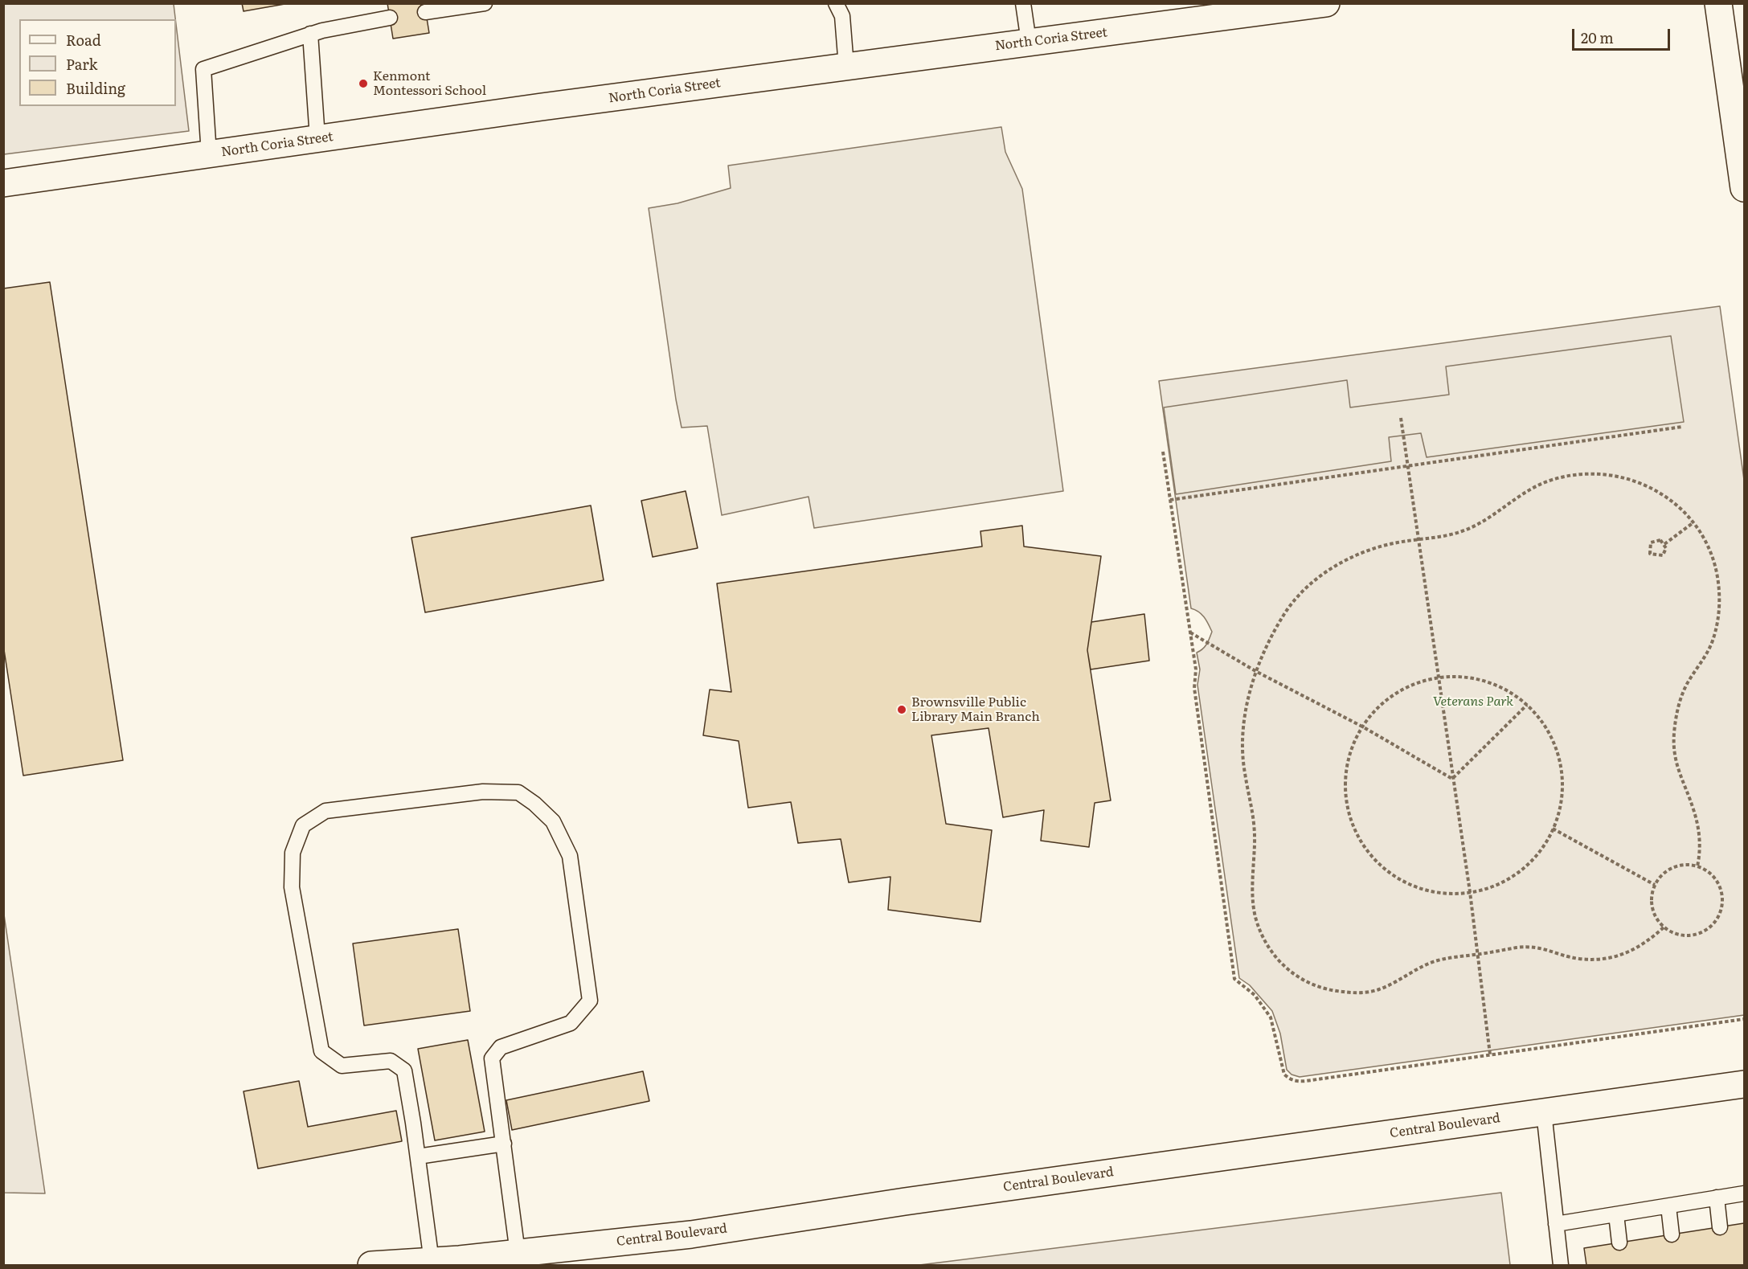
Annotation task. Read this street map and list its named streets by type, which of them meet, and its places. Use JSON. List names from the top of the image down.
{
  "streets": {
    "street": ["North Coria Street", "Central Boulevard"]
  },
  "parks": ["Veterans Park"],
  "places": ["Kenmont Montessori School", "Brownsville Public Library Main Branch"],
  "legend": ["Road", "Park", "Building"],
  "scale_bar": "20 m"
}
